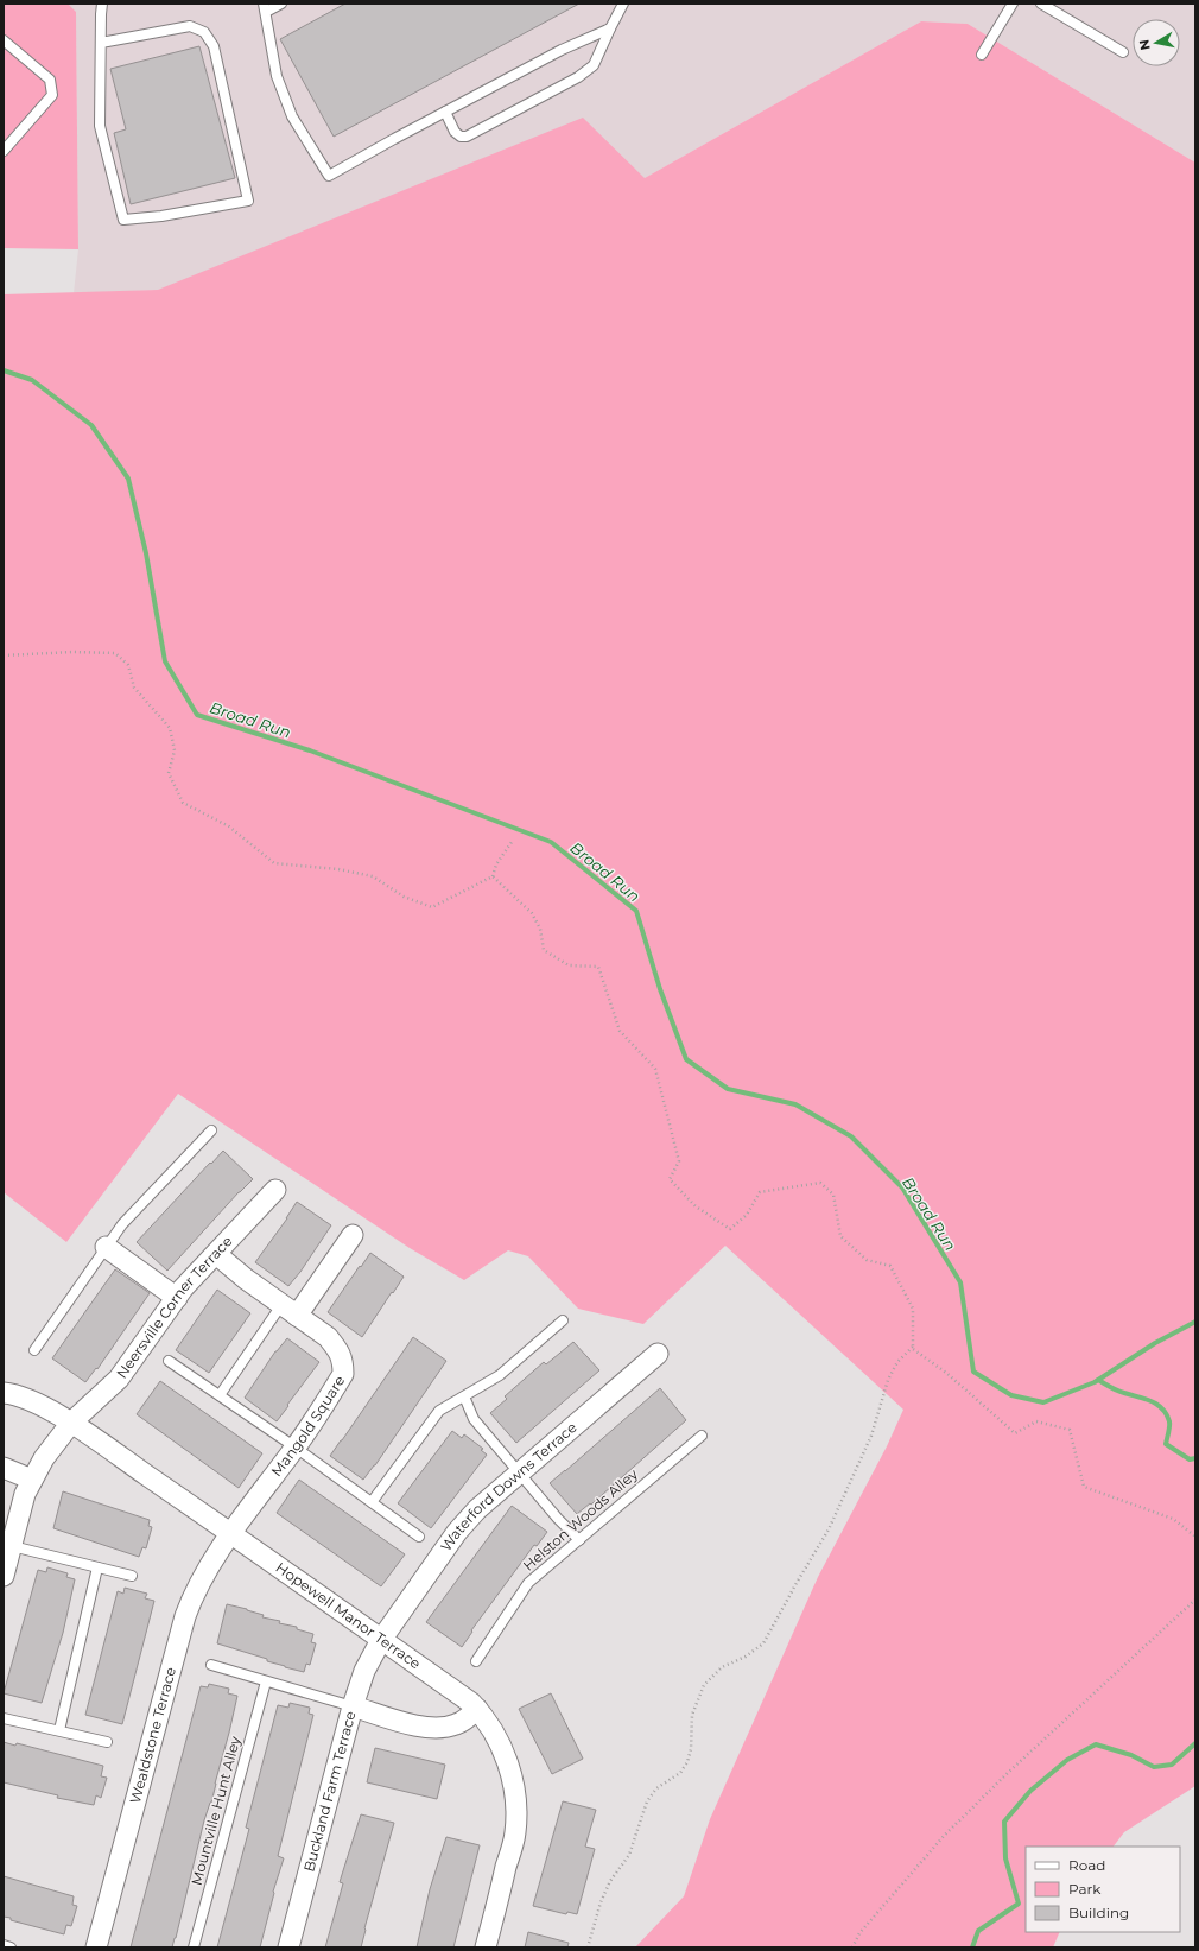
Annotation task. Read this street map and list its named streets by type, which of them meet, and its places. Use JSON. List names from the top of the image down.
{
  "streets": {
    "street": [
      "Neersville Corner Terrace",
      "Mangold Square",
      "Waterford Downs Terrace",
      "Hopewell Manor Terrace",
      "Wealdstone Terrace",
      "Buckland Farm Terrace"
    ],
    "lane": ["Helston Woods Alley", "Mountville Hunt Alley"]
  },
  "crossings": [
    ["Neersville Corner Terrace", "Mangold Square"],
    ["Neersville Corner Terrace", "Hopewell Manor Terrace"],
    ["Mangold Square", "Hopewell Manor Terrace"],
    ["Mangold Square", "Wealdstone Terrace"],
    ["Waterford Downs Terrace", "Hopewell Manor Terrace"],
    ["Waterford Downs Terrace", "Buckland Farm Terrace"],
    ["Hopewell Manor Terrace", "Wealdstone Terrace"],
    ["Hopewell Manor Terrace", "Buckland Farm Terrace"]
  ],
  "water": ["Broad Run"],
  "legend": ["Road", "Park", "Building"],
  "north": "left"
}
